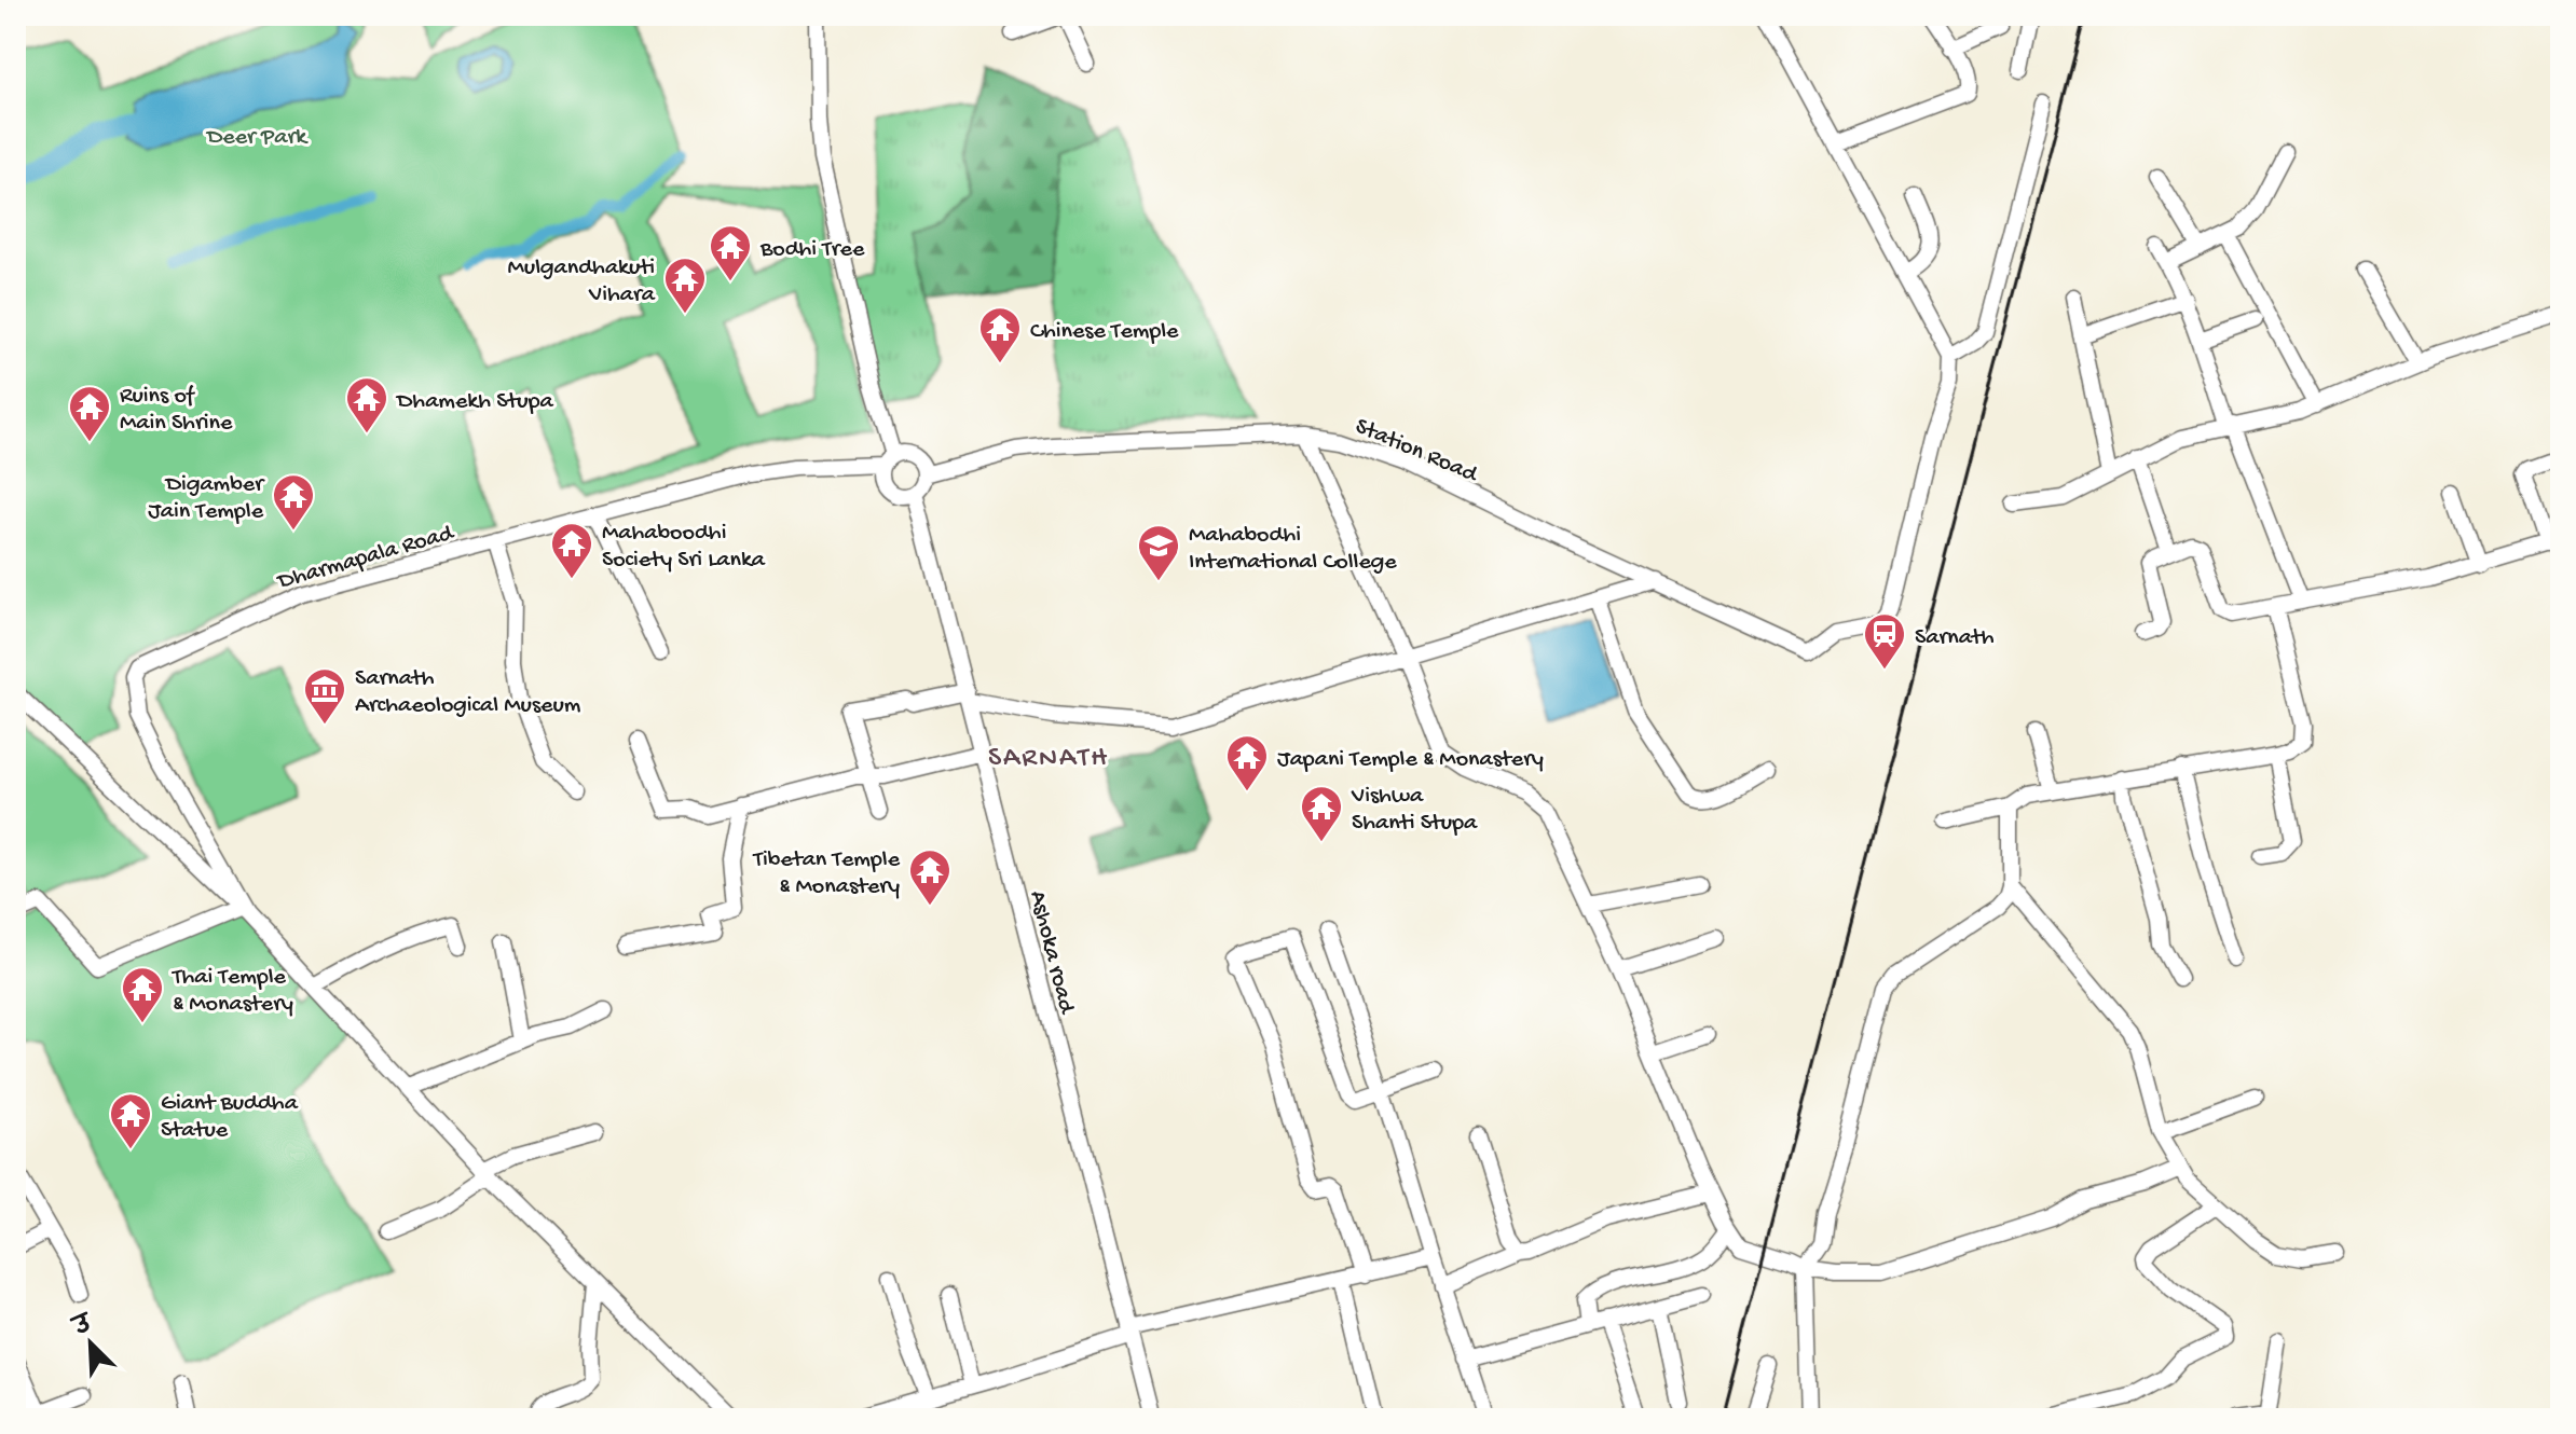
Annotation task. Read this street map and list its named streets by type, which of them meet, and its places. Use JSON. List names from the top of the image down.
{
  "streets": {
    "street": ["Station Road", "Dharmapala Road", "Ashoka road"]
  },
  "crossings": [
    ["Station Road", "Dharmapala Road"],
    ["Station Road", "Ashoka road"],
    ["Dharmapala Road", "Ashoka road"]
  ],
  "districts": ["SARNATH"],
  "parks": ["Deer Park"],
  "places": {
    "temple": [
      "Bodhi Tree",
      "Mulgandhakuti Vihara",
      "Chinese Temple",
      "Dhamekh Stupa",
      "Ruins of Main Shrine",
      "Digamber Jain Temple",
      "Mahaboodhi Society Sri Lanka",
      "Japani Temple & Monastery",
      "Vishwa Shanti Stupa",
      "Tibetan Temple & Monastery",
      "Thai Temple & Monastery",
      "Giant Buddha Statue"
    ],
    "school or university": ["Mahabodhi International College"],
    "station": ["Sarnath"],
    "museum": ["Sarnath Archaeological Museum"]
  },
  "north": "top left"
}
